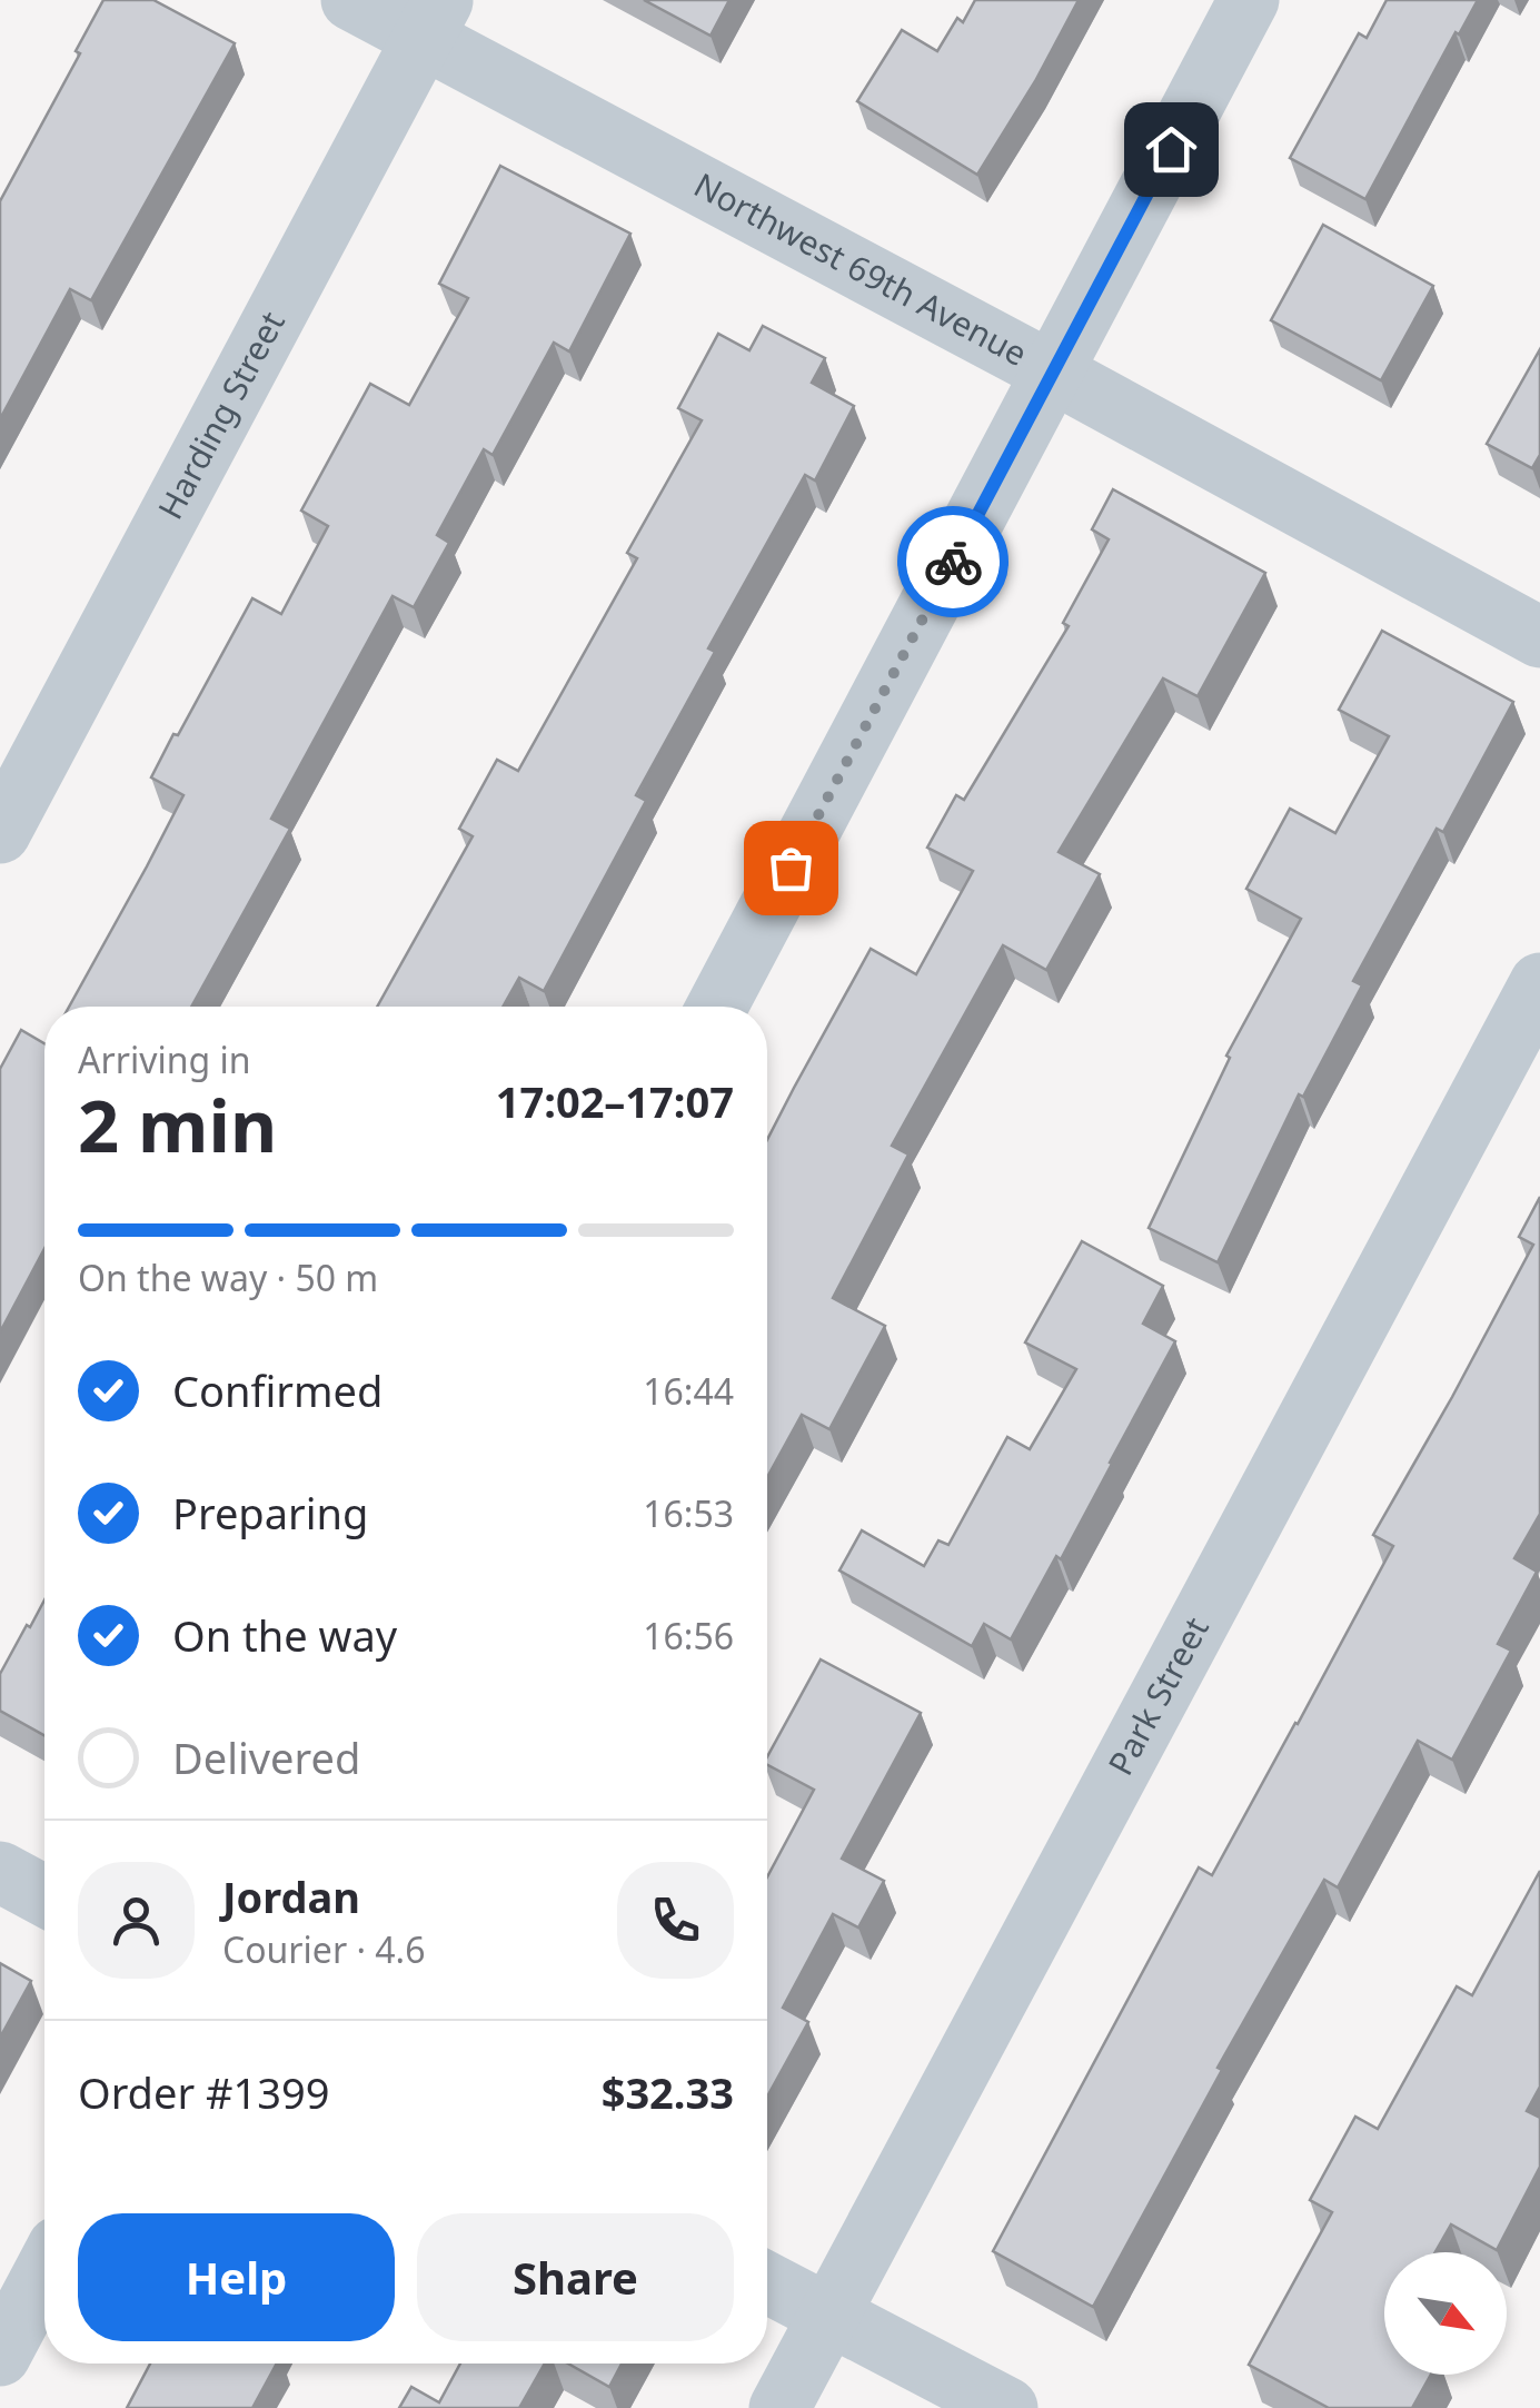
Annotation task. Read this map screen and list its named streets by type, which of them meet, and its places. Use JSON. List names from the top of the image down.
{
  "streets": {
    "street": ["Northwest 69th Avenue", "Harding Street", "Park Street"]
  },
  "crossings": [
    ["Northwest 69th Avenue", "Harding Street"]
  ],
  "north": "bottom right",
  "page": {
    "heading": ["2 min", "Arriving in", "17:02–17:07"],
    "panel": [
      "Jordan",
      "Courier · 4.6",
      "Order #1399",
      "$32.33"
    ],
    "bar": "On the way · 50 m",
    "list": [
      ["Confirmed", "16:44"],
      ["Preparing", "16:53"],
      ["On the way", "16:56"],
      "Delivered"
    ],
    "buttons": ["Help", "Share"]
  }
}
